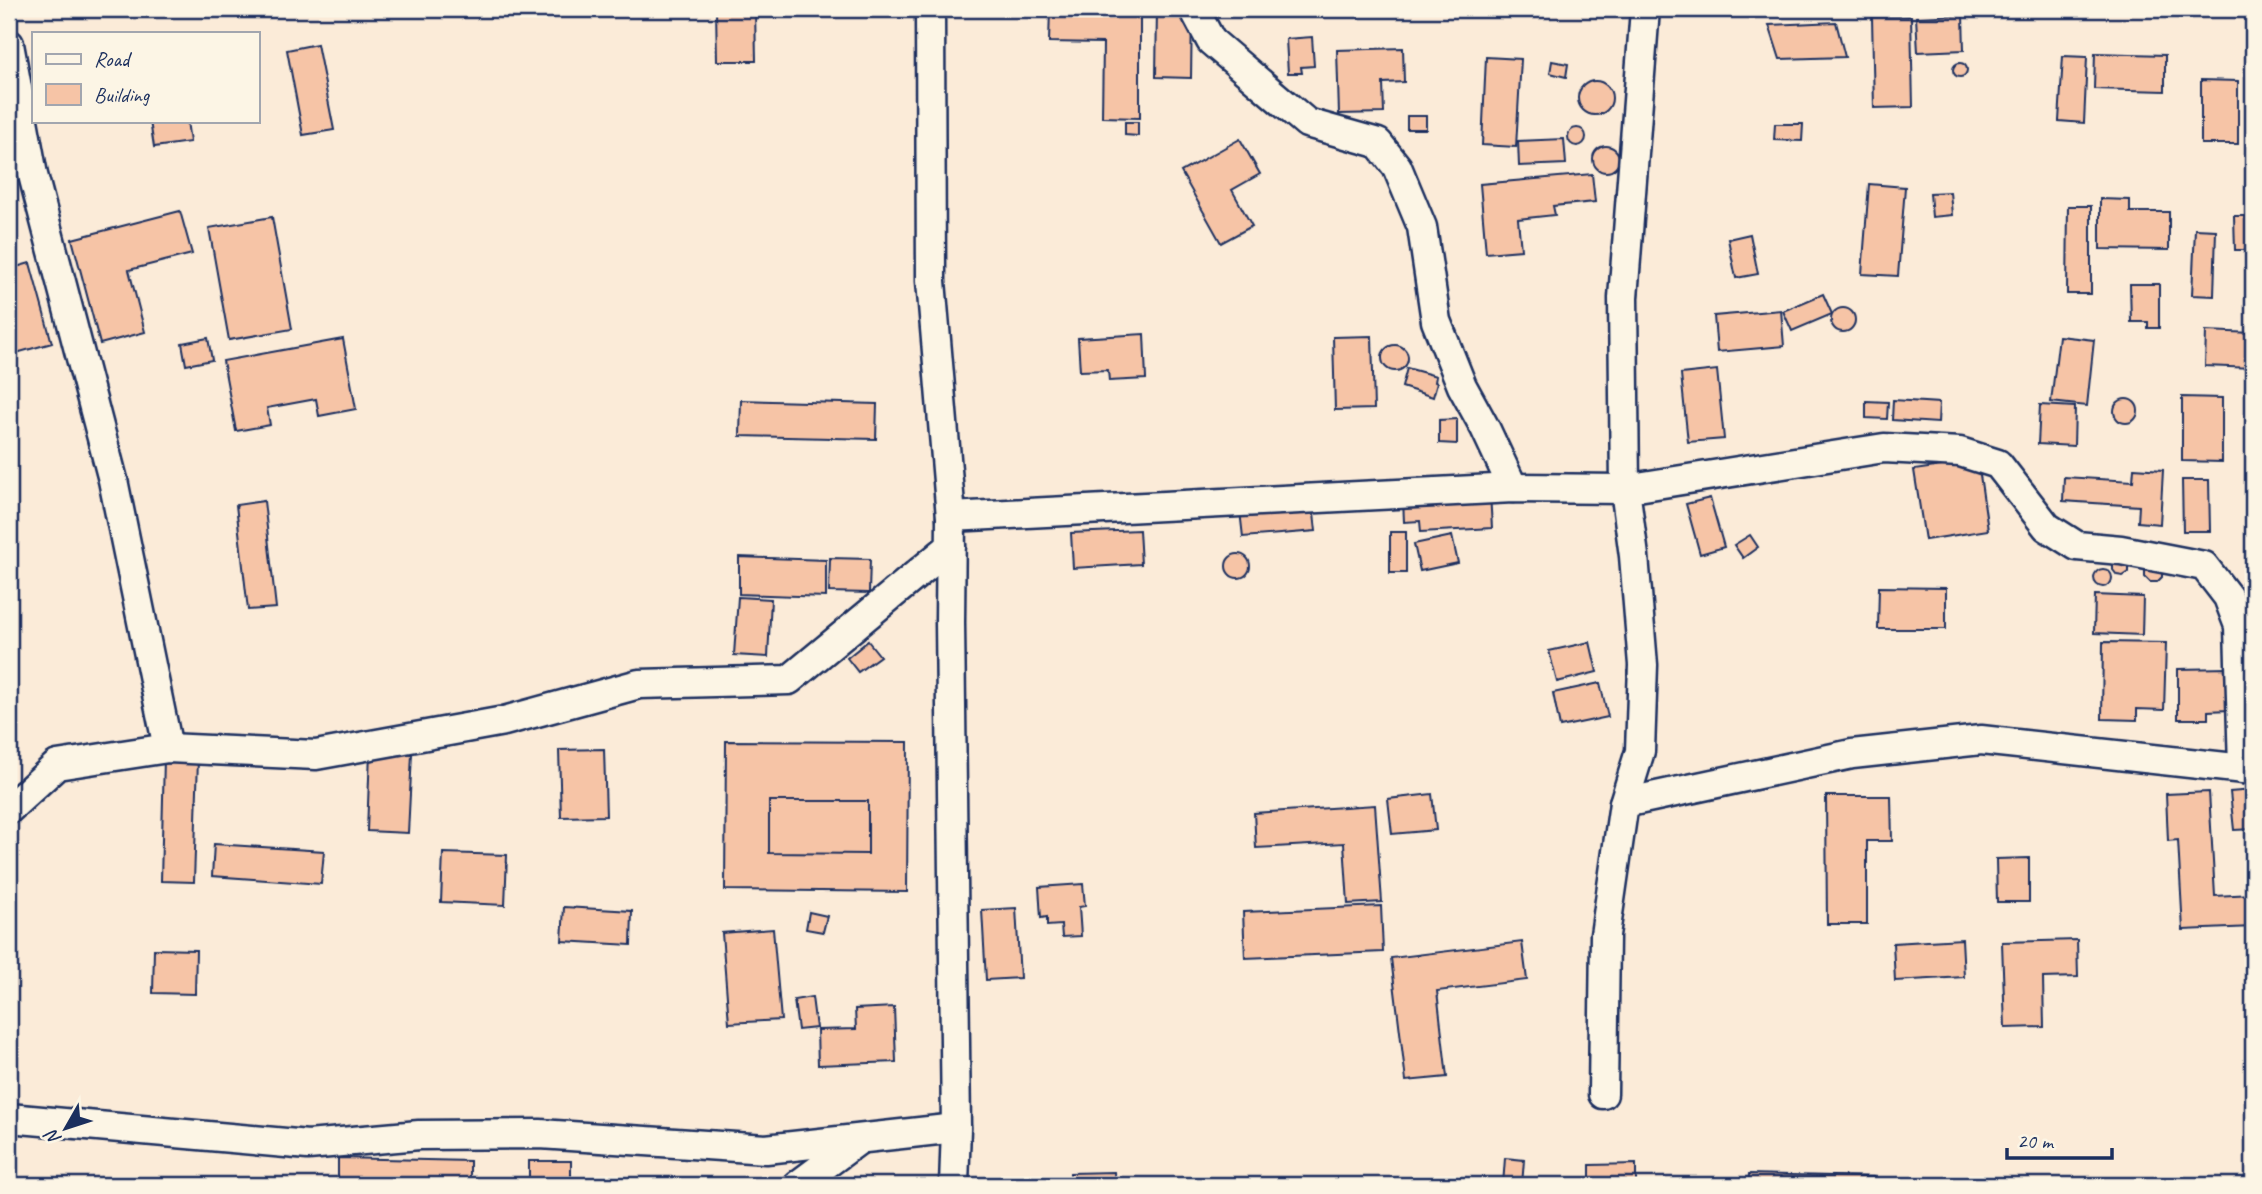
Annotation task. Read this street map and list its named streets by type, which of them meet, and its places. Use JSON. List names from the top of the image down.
{
  "legend": ["Road", "Building"],
  "scale_bar": "20 m",
  "north": "bottom left"
}
